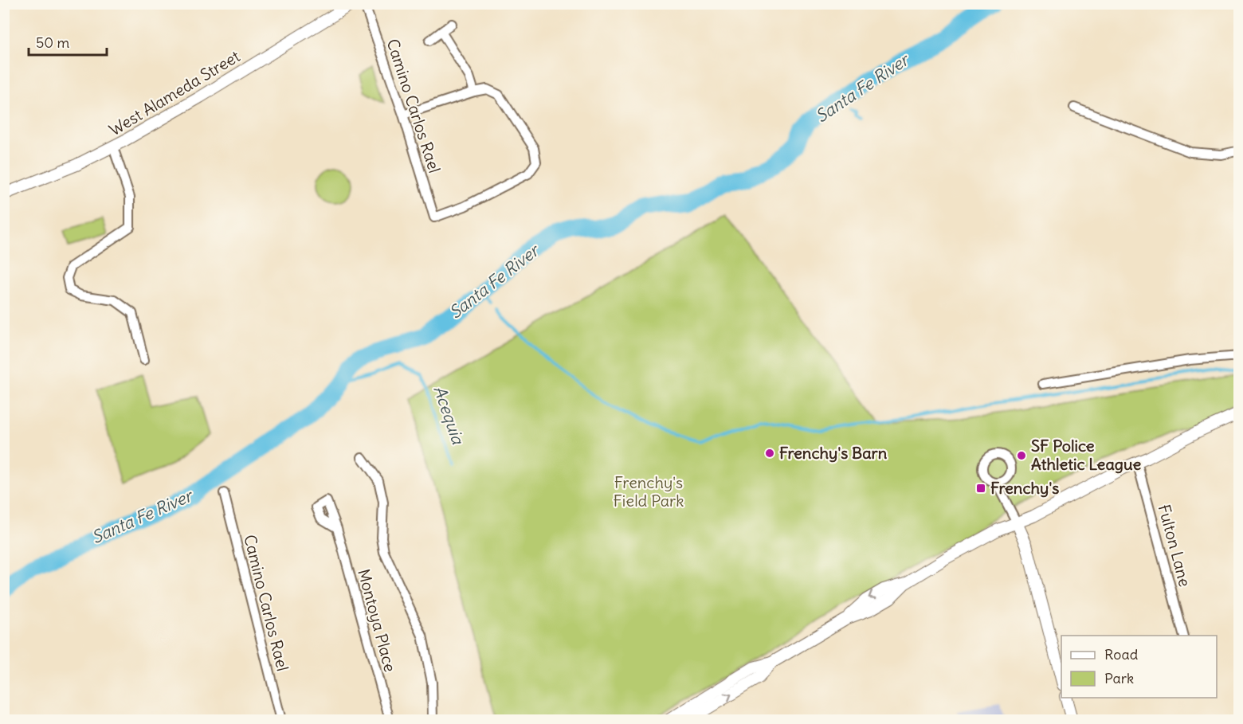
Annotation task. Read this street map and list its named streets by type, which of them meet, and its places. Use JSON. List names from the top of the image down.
{
  "streets": {
    "street": [
      "West Alameda Street",
      "Camino Carlos Rael",
      "Fulton Lane",
      "Montoya Place"
    ]
  },
  "water": ["Santa Fe River", "Acequia"],
  "parks": ["Frenchy's Field Park"],
  "places": {
    "other": ["Frenchy's Barn", "SF Police Athletic League"],
    "transit": ["Frenchy's"]
  },
  "legend": ["Road", "Park"],
  "scale_bar": "50 m"
}
